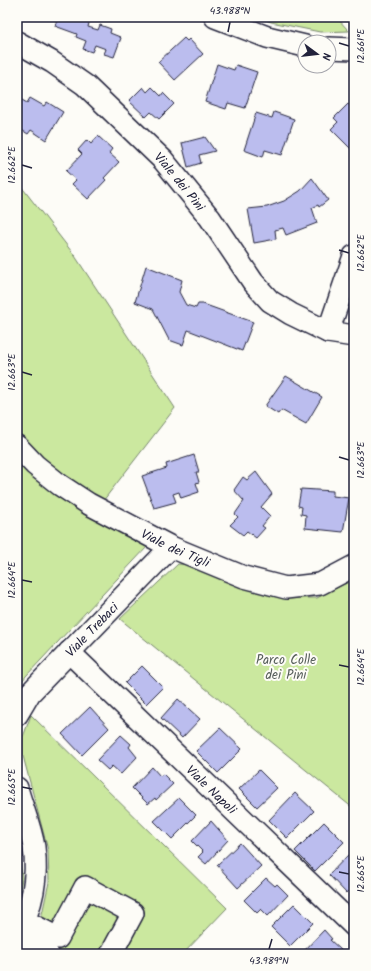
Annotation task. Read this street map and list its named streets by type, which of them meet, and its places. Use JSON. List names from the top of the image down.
{
  "streets": {
    "street": [
      "Viale dei Pini",
      "Viale dei Tigli",
      "Viale Trebaci",
      "Viale Napoli"
    ]
  },
  "crossings": [
    ["Viale dei Tigli", "Viale Trebaci"],
    ["Viale Trebaci", "Viale Napoli"]
  ],
  "parks": ["Parco Colle dei Pini"],
  "north": "right",
  "coordinates": [
    "43.988°N",
    "12.661°E",
    "12.662°E",
    "12.663°E",
    "12.664°E",
    "12.665°E",
    "43.989°N"
  ]
}
